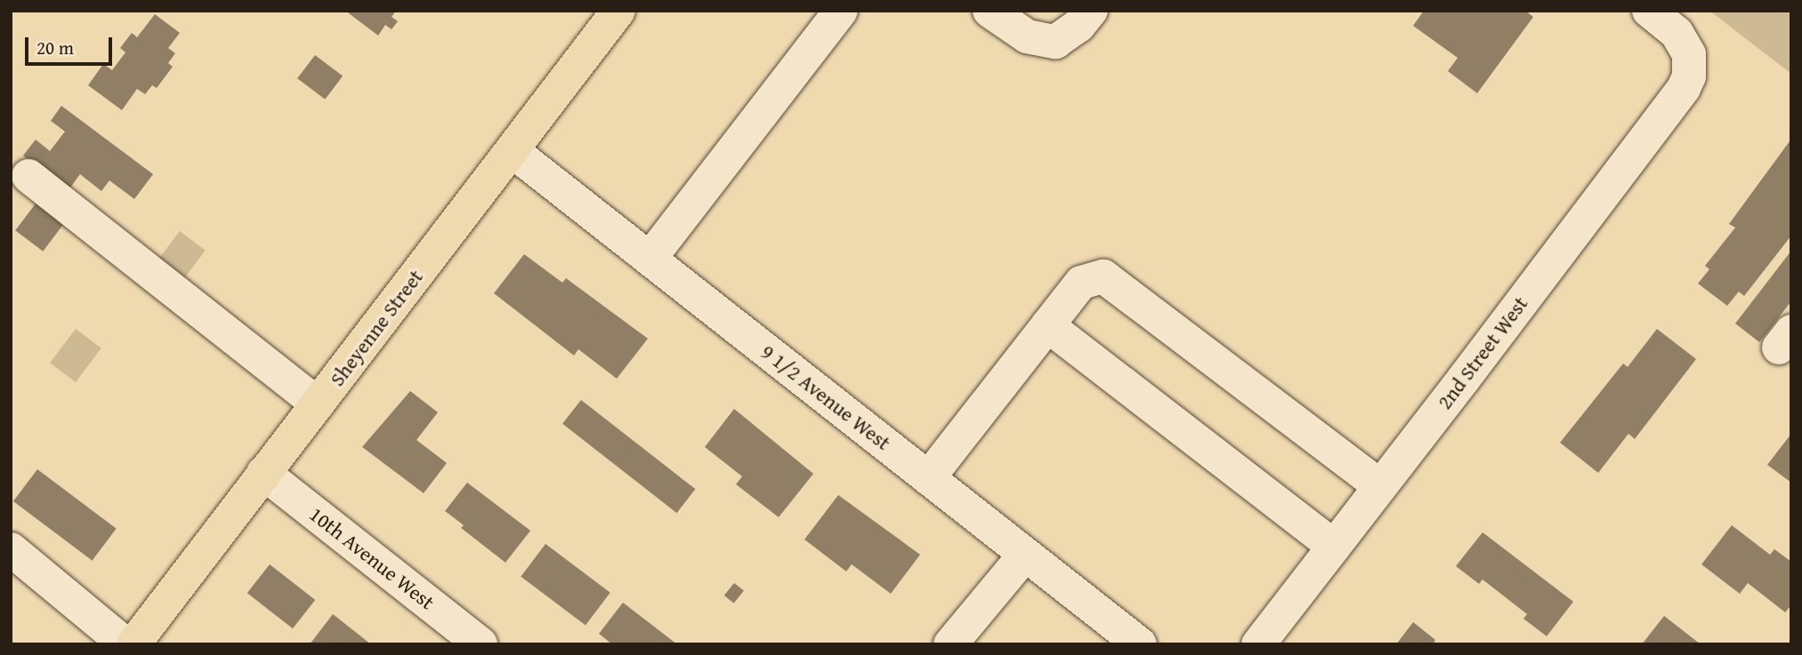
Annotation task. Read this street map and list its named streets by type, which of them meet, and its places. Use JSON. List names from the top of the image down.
{
  "streets": {
    "main road": ["Sheyenne Street"],
    "street": ["2nd Street West", "9 1/2 Avenue West", "10th Avenue West"]
  },
  "crossings": [
    ["Sheyenne Street", "9 1/2 Avenue West"],
    ["Sheyenne Street", "10th Avenue West"]
  ],
  "scale_bar": "20 m"
}
